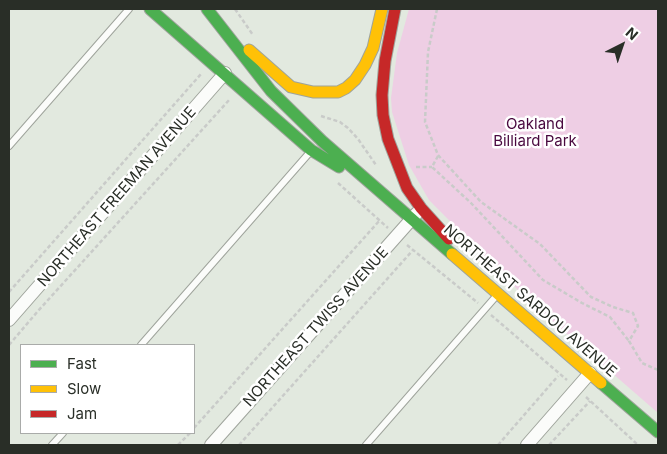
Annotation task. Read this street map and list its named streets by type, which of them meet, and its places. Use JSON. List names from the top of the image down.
{
  "streets": {
    "street": ["NORTHEAST FREEMAN AVENUE", "NORTHEAST SARDOU AVENUE", "NORTHEAST TWISS AVENUE"]
  },
  "crossings": [
    ["NORTHEAST FREEMAN AVENUE", "NORTHEAST SARDOU AVENUE"],
    ["NORTHEAST SARDOU AVENUE", "NORTHEAST TWISS AVENUE"]
  ],
  "parks": ["Oakland Billiard Park"],
  "legend": ["Fast", "Slow", "Jam"],
  "north": "top right"
}
